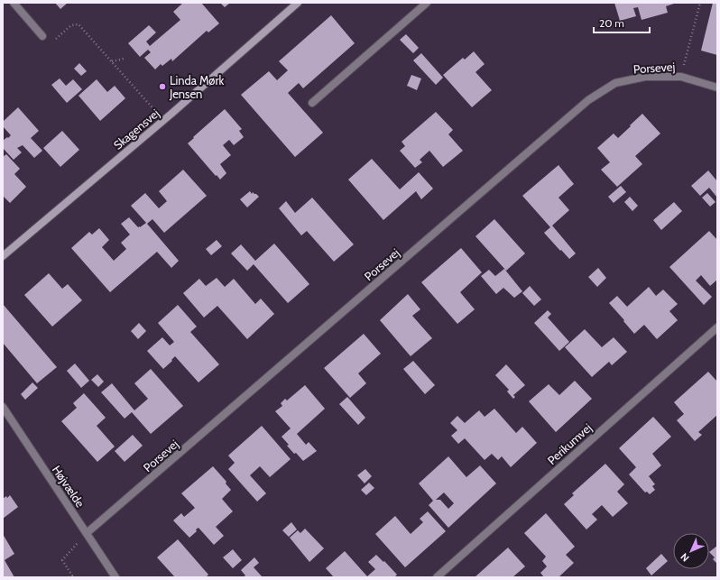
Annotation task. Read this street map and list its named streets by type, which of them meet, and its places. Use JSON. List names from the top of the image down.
{
  "streets": {
    "street": [
      "Porsevej",
      "Skagensvej",
      "Perikumvej",
      "Højvælde"
    ]
  },
  "crossings": [
    ["Porsevej", "Højvælde"]
  ],
  "places": ["Linda Mørk Jensen"],
  "scale_bar": "20 m",
  "north": "bottom left"
}
